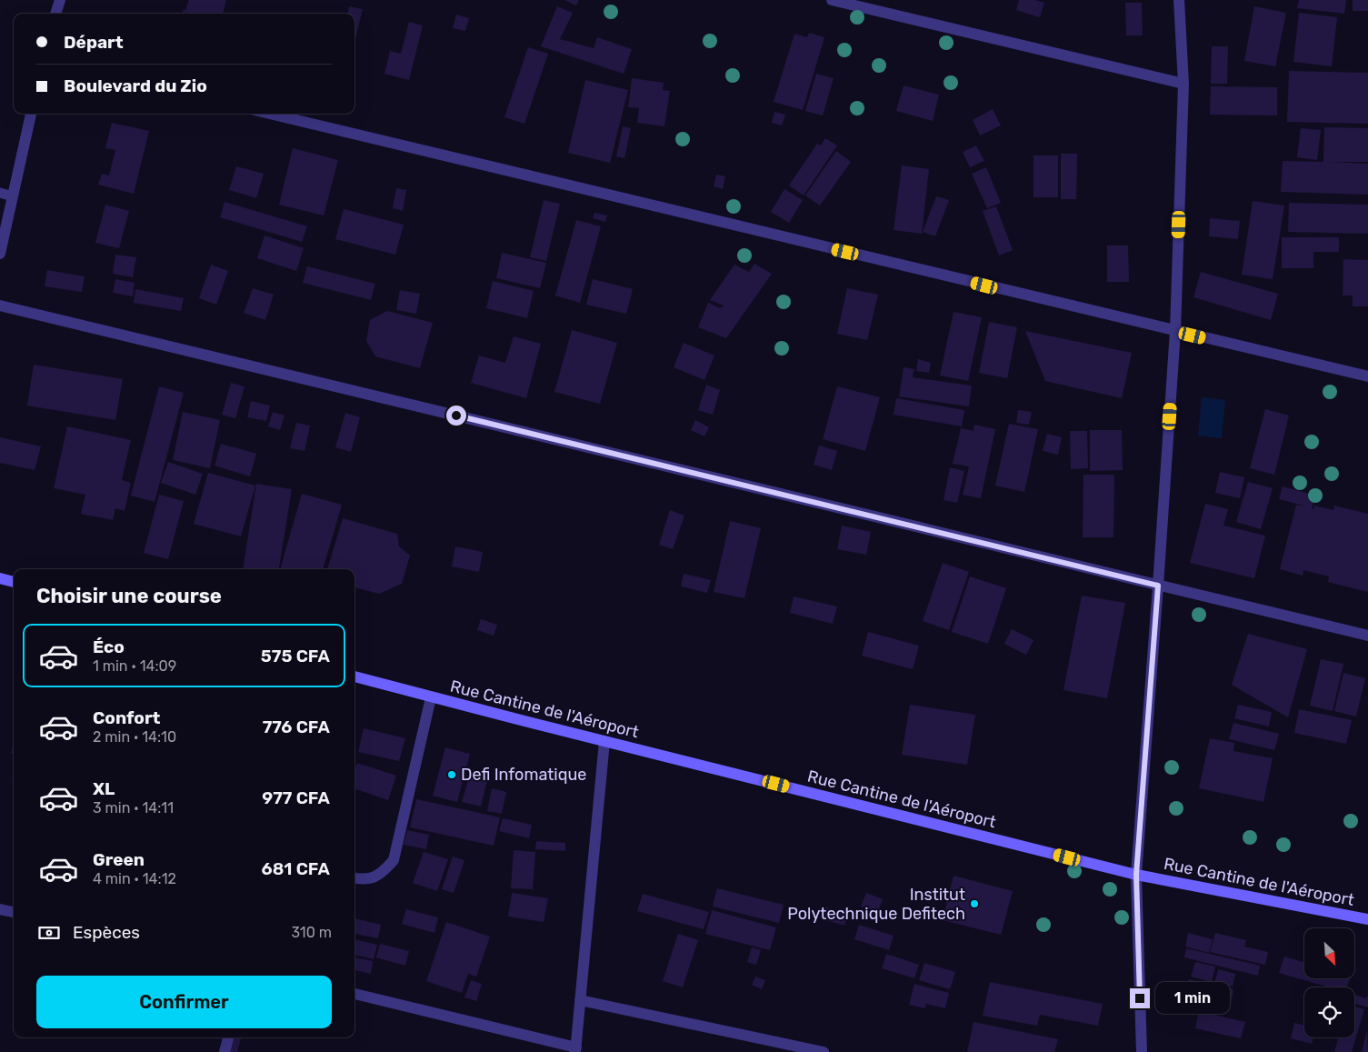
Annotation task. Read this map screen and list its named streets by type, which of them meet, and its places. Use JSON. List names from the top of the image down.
{
  "streets": {
    "main road": ["Rue Cantine de l'Aéroport"]
  },
  "places": ["Defi Infomatique", "Institut Polytechnique Defitech"],
  "north": "bottom right",
  "page": {
    "banner": ["Départ", "Boulevard du Zio"],
    "heading": "Choisir une course",
    "list": [
      {
        "name": "Éco",
        "note": "1 min · 14:09",
        "value": "575 CFA"
      },
      {
        "name": "Confort",
        "note": "2 min · 14:10",
        "value": "776 CFA"
      },
      {
        "name": "XL",
        "note": "3 min · 14:11",
        "value": "977 CFA"
      },
      {
        "name": "Green",
        "note": "4 min · 14:12",
        "value": "681 CFA"
      }
    ],
    "pay": ["Espèces", "310 m"],
    "buttons": "Confirmer",
    "bubble": "1 min"
  }
}
